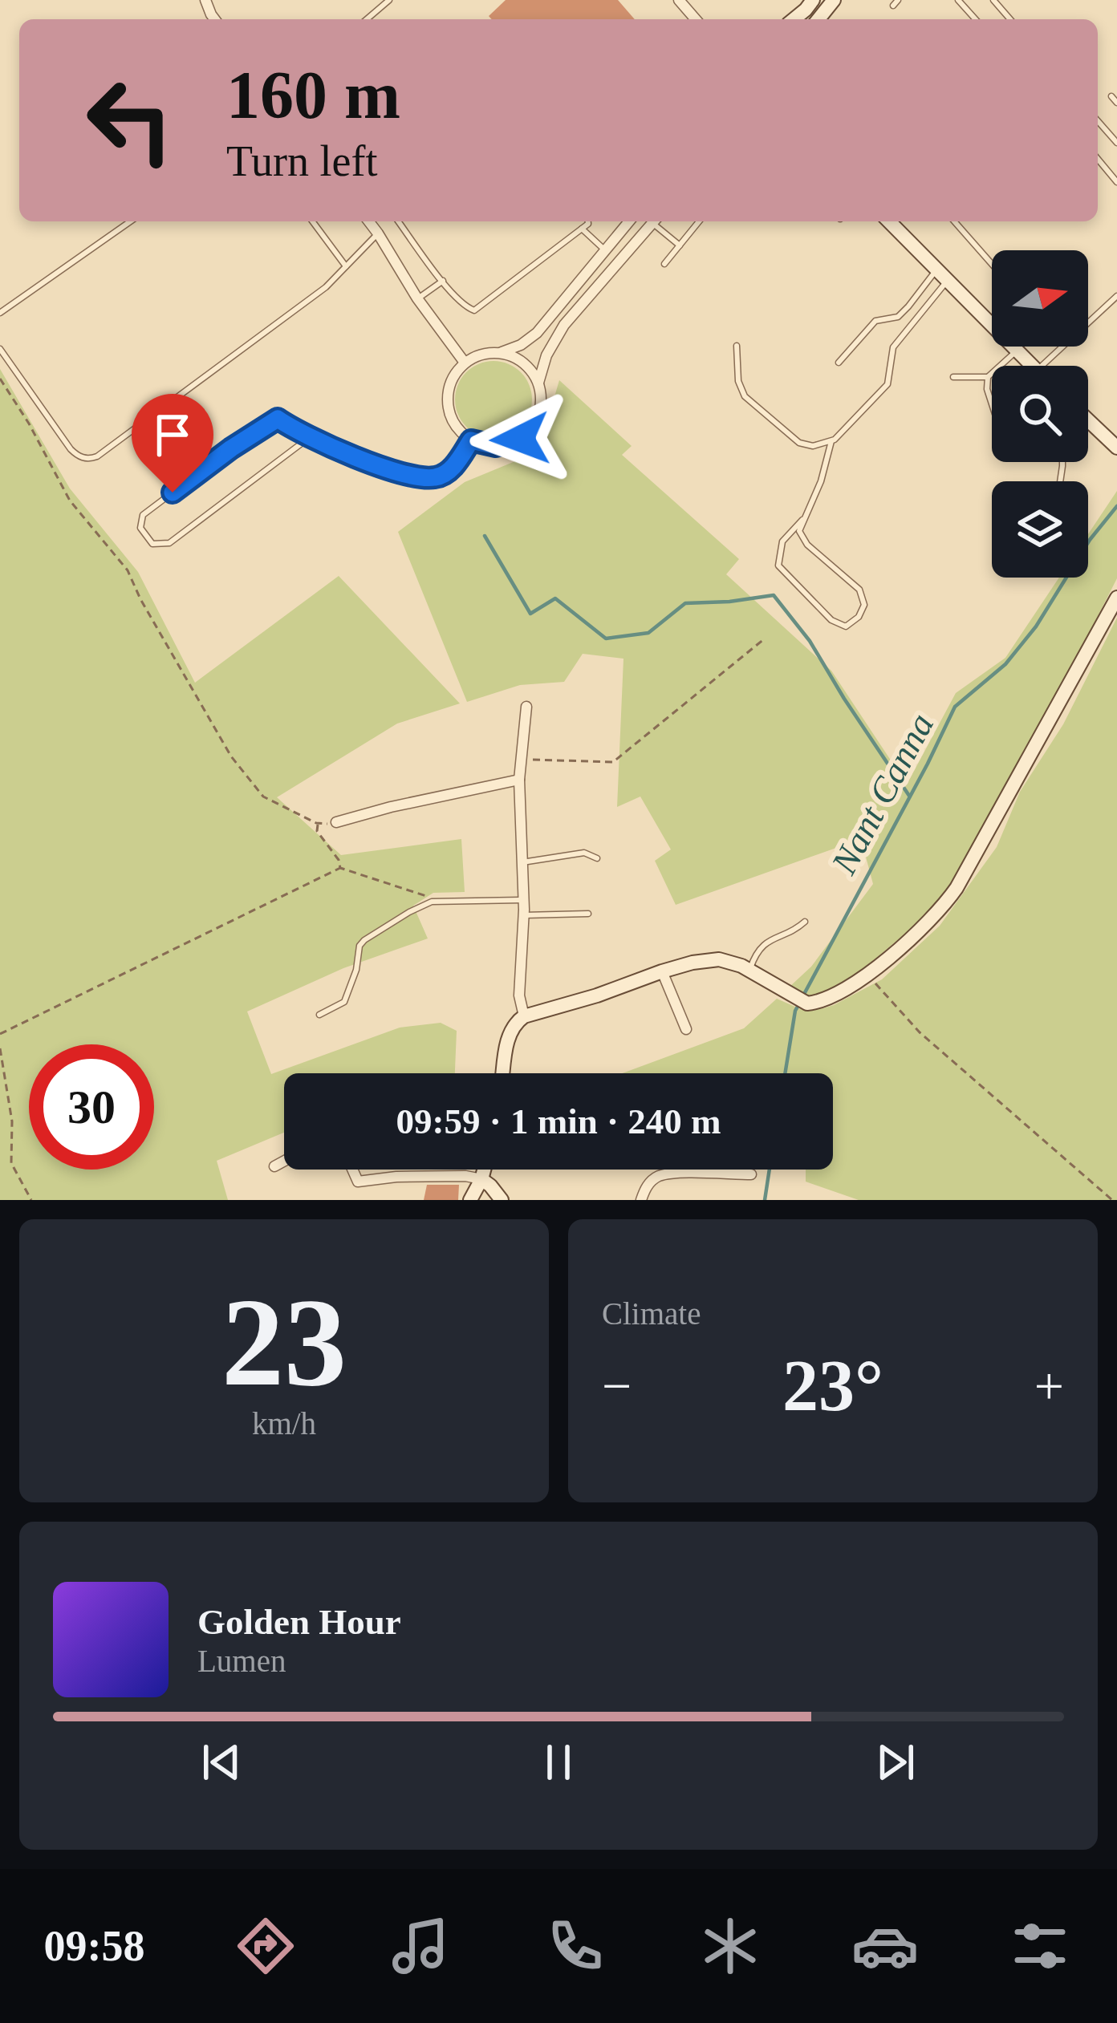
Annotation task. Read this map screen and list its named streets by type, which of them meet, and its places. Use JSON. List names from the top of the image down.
{
  "water": ["Nant Canna"],
  "north": "right",
  "page": {
    "turn": ["160 m", "Turn left"],
    "limit": "30",
    "trip": "09:59 · 1 min · 240 m",
    "tile": [
      ["23", "km/h"],
      "Climate"
    ],
    "heat": ["−", "23°", "+"],
    "song": ["Golden Hour", "Lumen"],
    "tabs": "09:58"
  }
}
